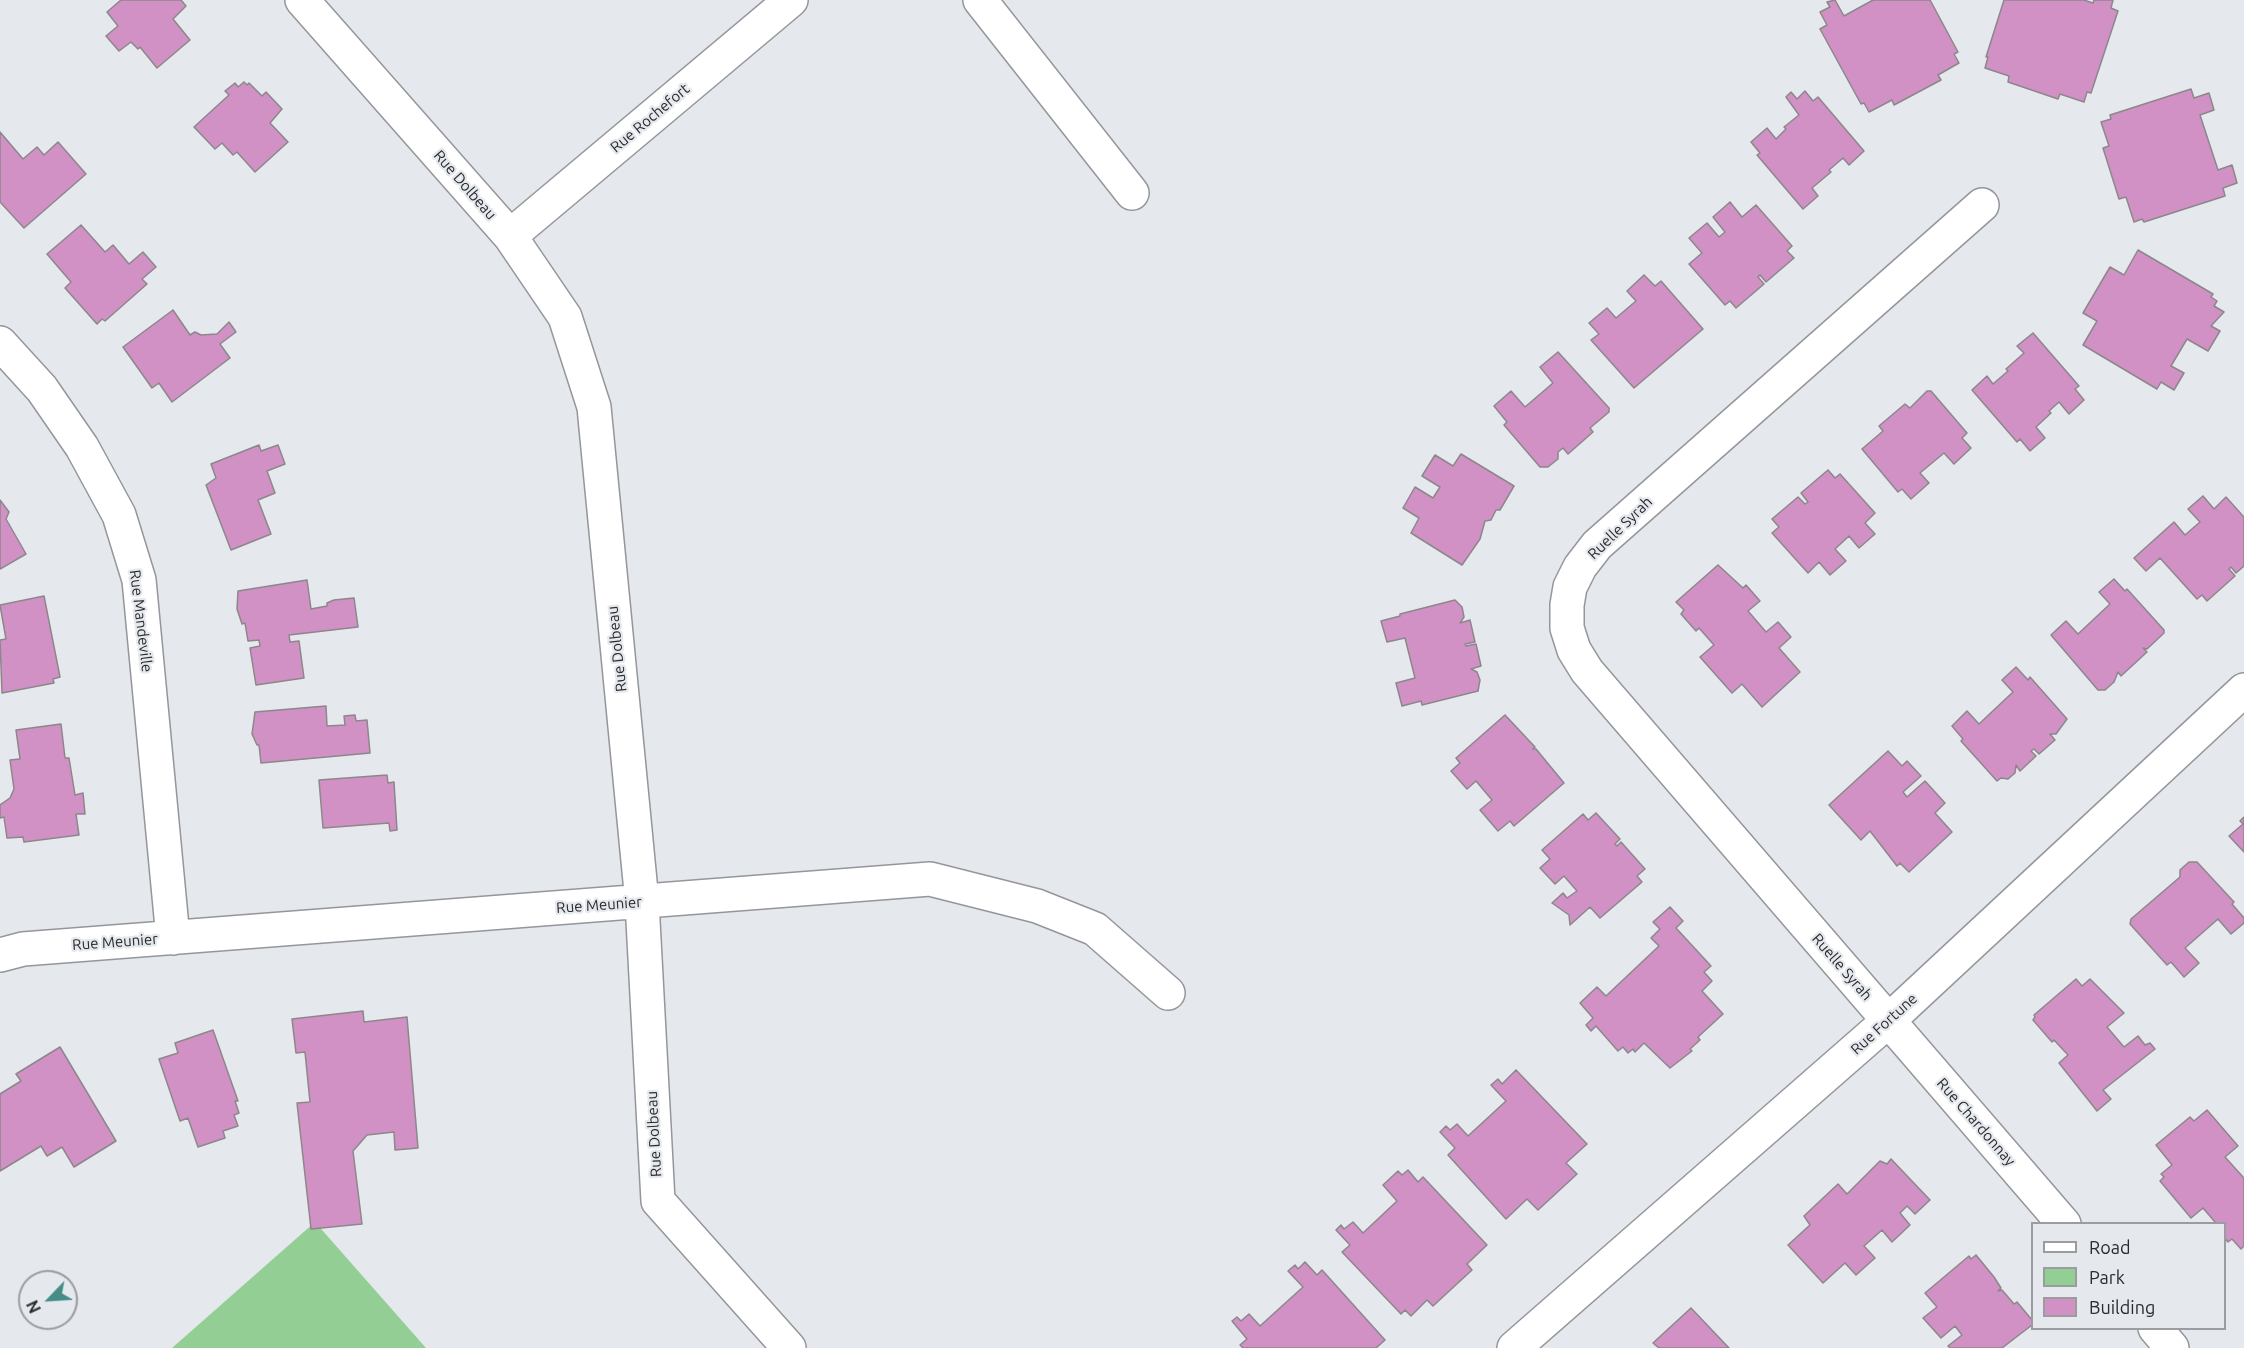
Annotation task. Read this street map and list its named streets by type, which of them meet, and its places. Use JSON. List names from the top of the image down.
{
  "streets": {
    "street": [
      "Rue Rochefort",
      "Rue Dolbeau",
      "Ruelle Syrah",
      "Rue Mandeville",
      "Rue Meunier",
      "Rue Fortune",
      "Rue Chardonnay"
    ]
  },
  "crossings": [
    ["Rue Rochefort", "Rue Dolbeau"],
    ["Rue Dolbeau", "Rue Meunier"],
    ["Ruelle Syrah", "Rue Fortune"],
    ["Ruelle Syrah", "Rue Chardonnay"],
    ["Rue Mandeville", "Rue Meunier"],
    ["Rue Fortune", "Rue Chardonnay"]
  ],
  "legend": ["Road", "Park", "Building"],
  "north": "bottom left"
}
